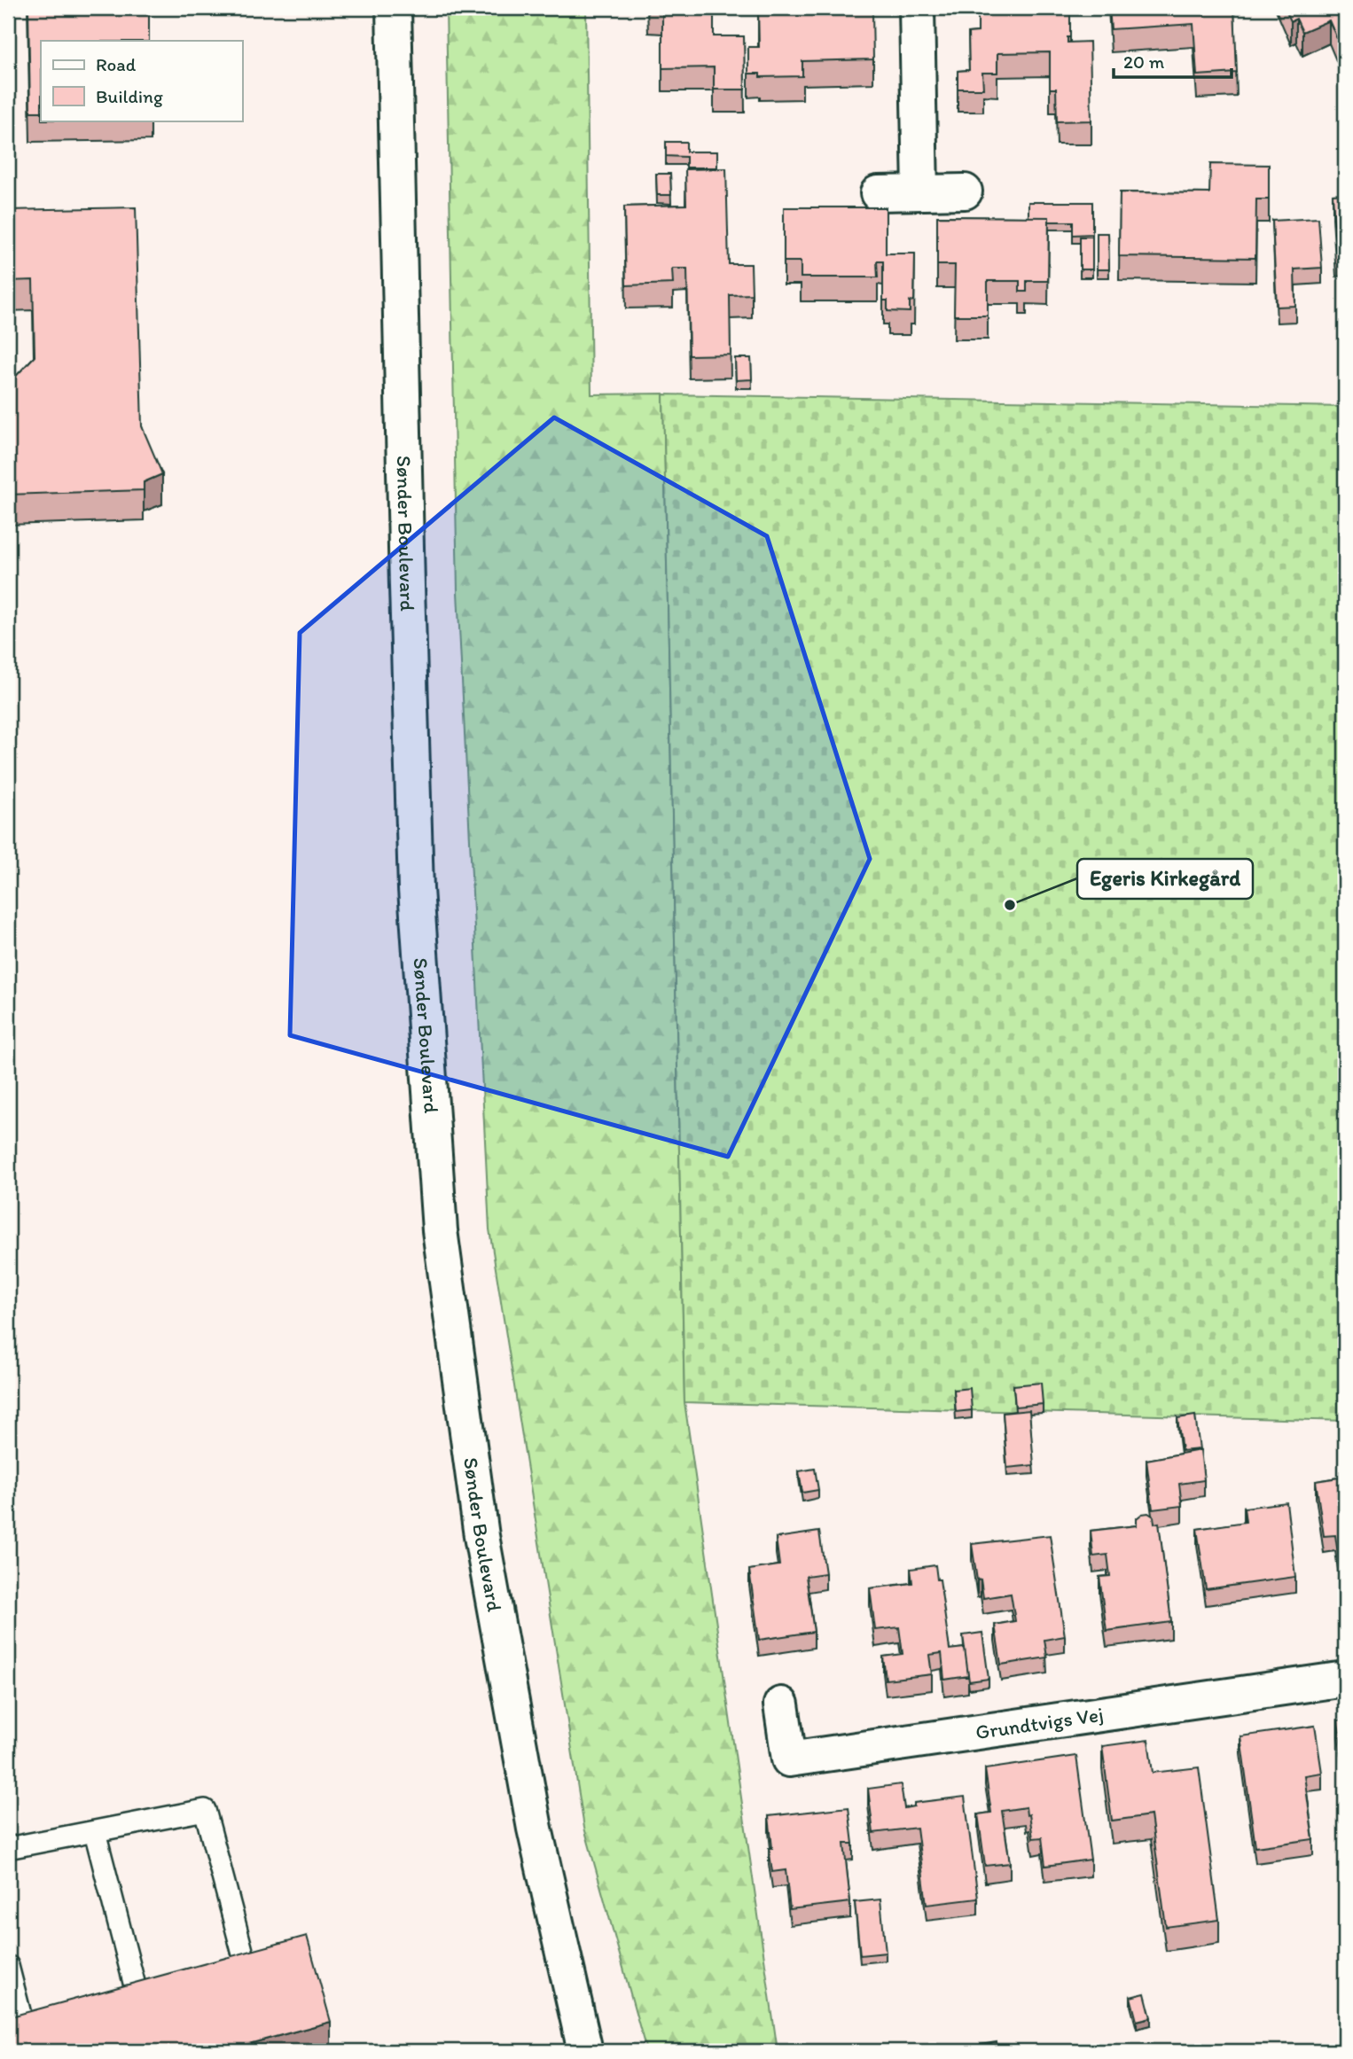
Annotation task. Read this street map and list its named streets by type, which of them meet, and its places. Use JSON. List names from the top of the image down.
{
  "streets": {
    "street": ["Sønder Boulevard", "Grundtvigs Vej"]
  },
  "places": ["Egeris Kirkegård"],
  "legend": ["Road", "Building"],
  "scale_bar": "20 m"
}
